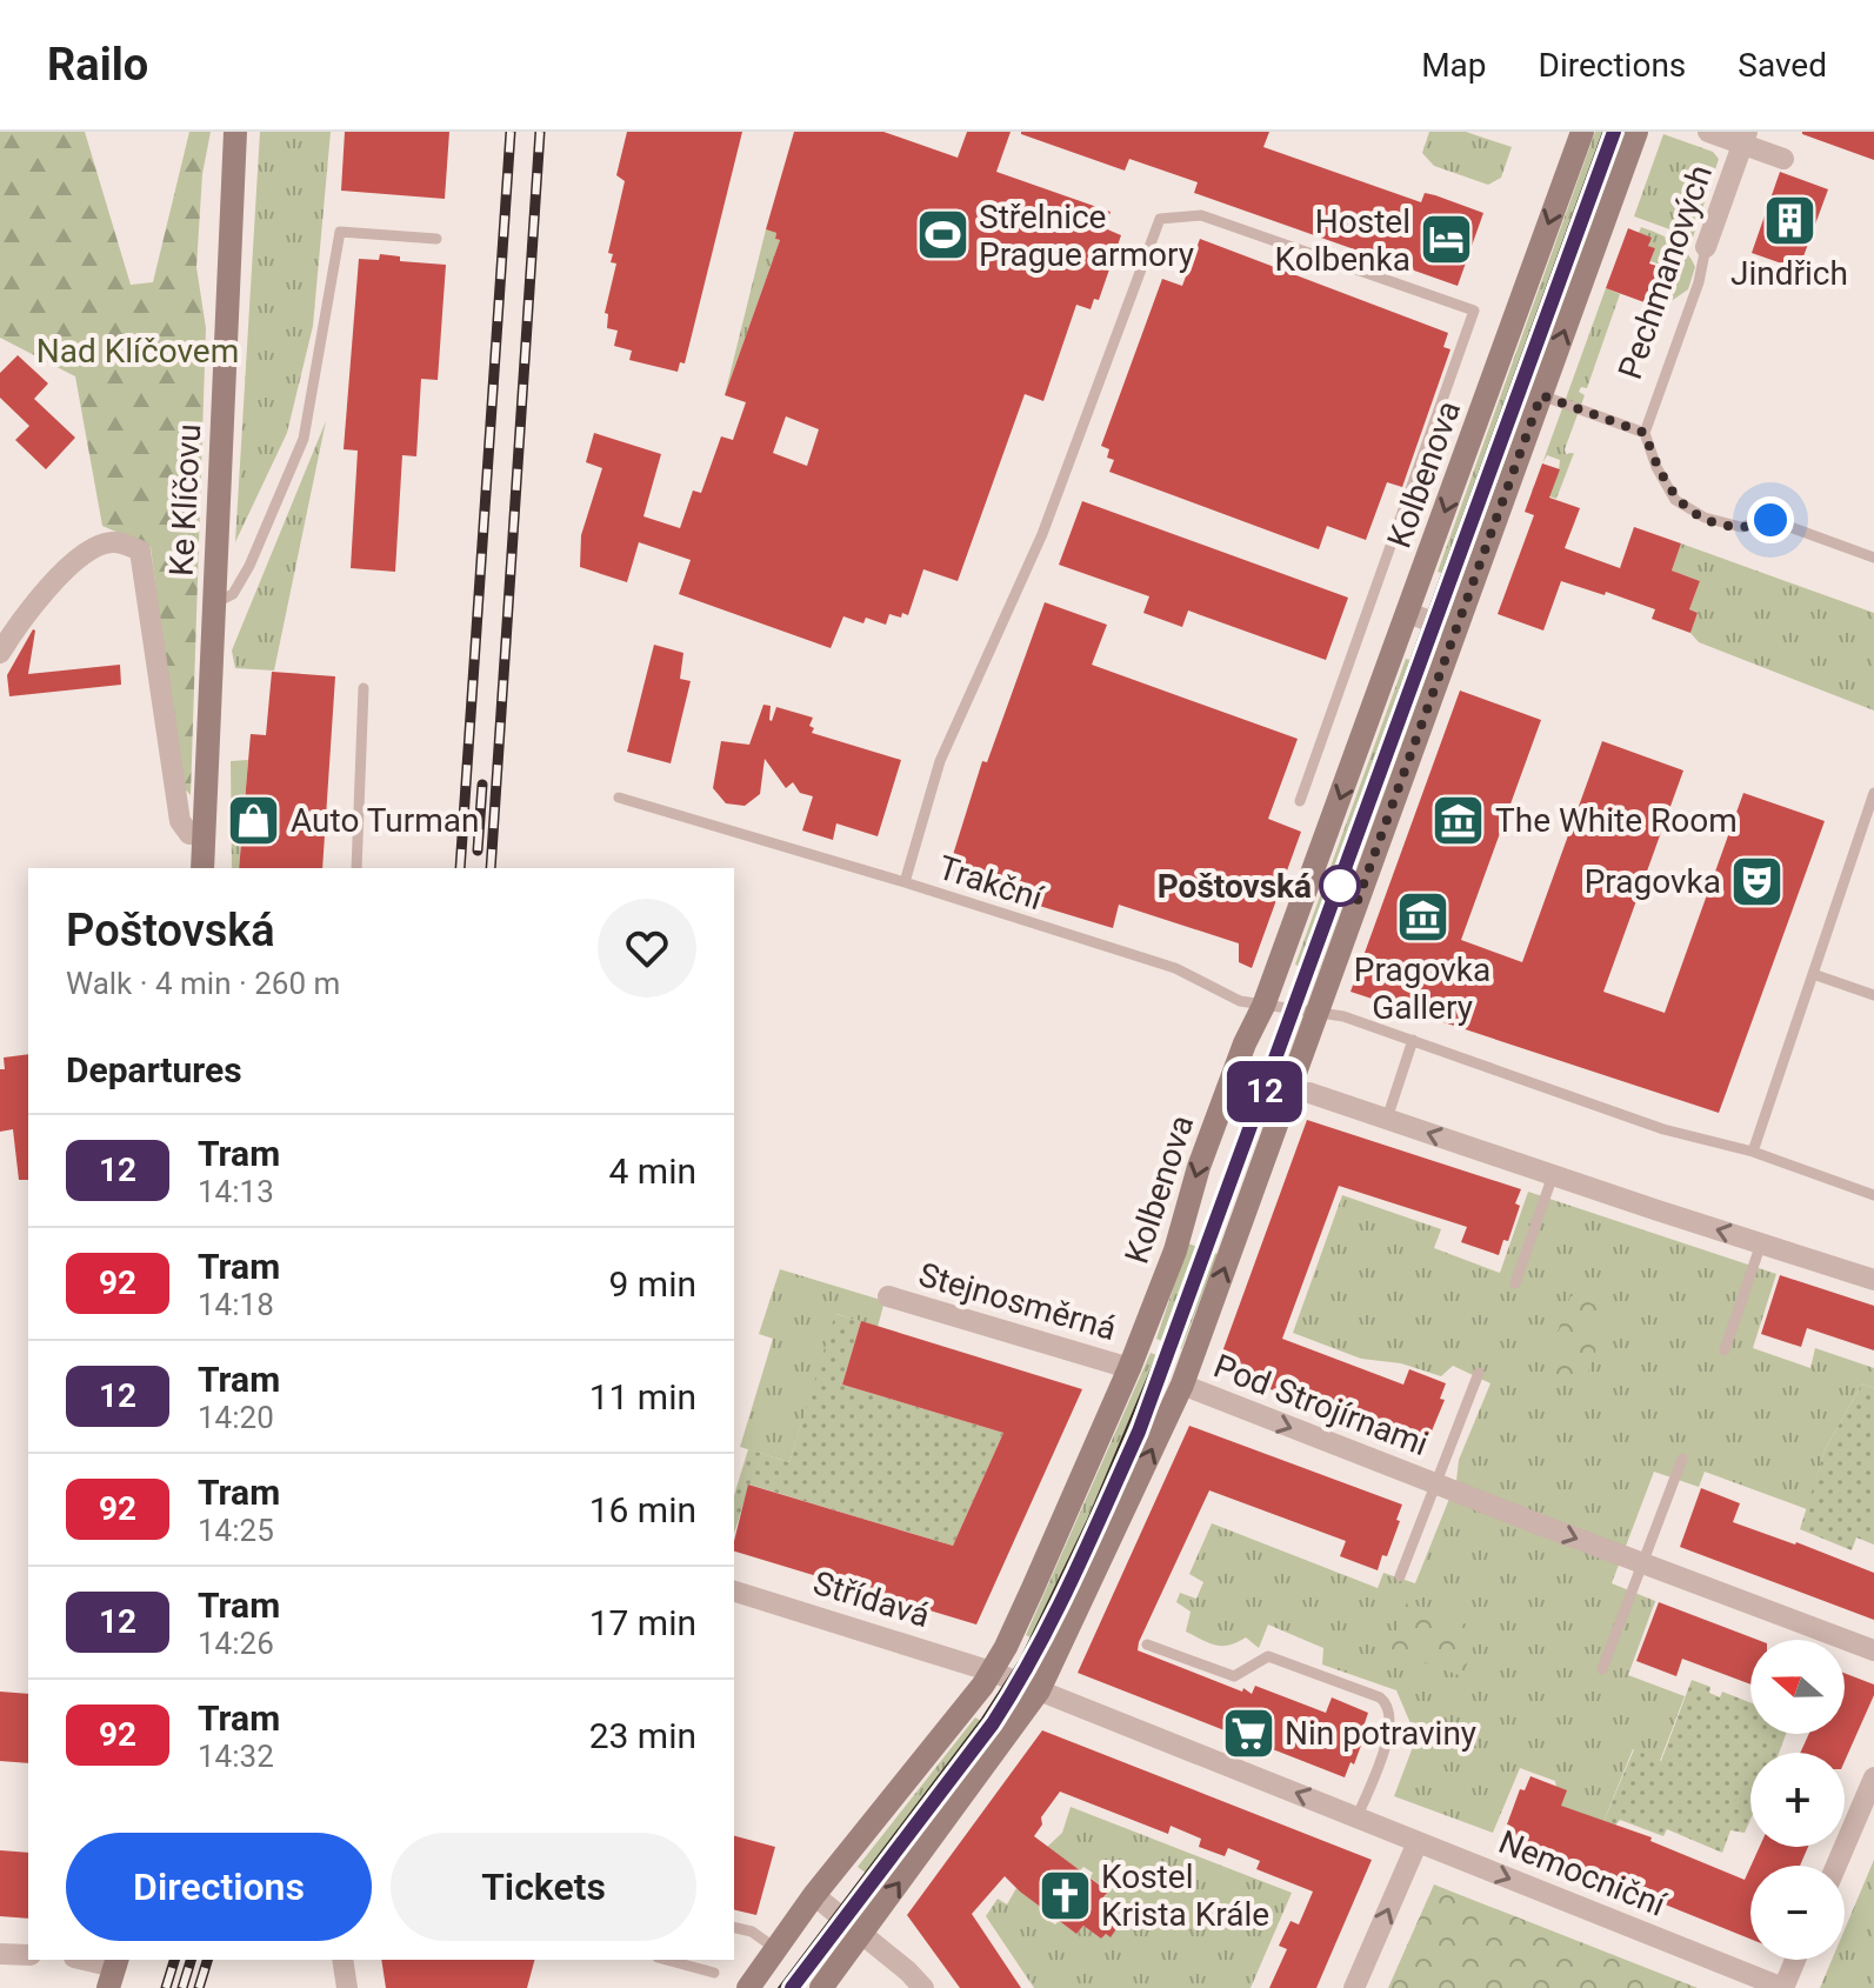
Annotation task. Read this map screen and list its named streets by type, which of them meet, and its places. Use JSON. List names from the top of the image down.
{
  "streets": {
    "main road": ["Kolbenova", "Ke Klíčovu"],
    "street": [
      "Pechmanových",
      "Stejnosměrná",
      "Pod Strojírnami",
      "Střídavá",
      "Nemocniční"
    ],
    "lane": ["Trakční"]
  },
  "crossings": [
    ["Kolbenova", "Trakční"],
    ["Kolbenova", "Stejnosměrná"],
    ["Kolbenova", "Střídavá"],
    ["Kolbenova", "Nemocniční"],
    ["Střídavá", "Nemocniční"]
  ],
  "one_way": ["Pod Strojírnami"],
  "parks": ["Nad Klíčovem"],
  "places": {
    "building": ["Jindřich"],
    "sports": ["Střelnice Prague armory"],
    "hotel": ["Hostel Kolbenka"],
    "shop": ["Auto Turman"],
    "museum": ["The White Room", "Pragovka Gallery"],
    "theatre": ["Pragovka"],
    "other": ["Poštovská"],
    "supermarket": ["Nin potraviny"],
    "church": ["Kostel Krista Krále"]
  },
  "lines": ["tram line 12"],
  "north": "left",
  "page": {
    "header": "Railo",
    "nav": ["Map", "Directions", "Saved"],
    "on_map": "12",
    "heading": [
      ["Poštovská", "Walk · 4 min · 260 m"],
      "Departures"
    ],
    "list": [
      {
        "mark": "12",
        "name": "Tram",
        "note": "14:13",
        "value": "4 min"
      },
      {
        "mark": "92",
        "name": "Tram",
        "note": "14:18",
        "value": "9 min"
      },
      {
        "mark": "12",
        "name": "Tram",
        "note": "14:20",
        "value": "11 min"
      },
      {
        "mark": "92",
        "name": "Tram",
        "note": "14:25",
        "value": "16 min"
      },
      {
        "mark": "12",
        "name": "Tram",
        "note": "14:26",
        "value": "17 min"
      },
      {
        "mark": "92",
        "name": "Tram",
        "note": "14:32",
        "value": "23 min"
      }
    ],
    "map_buttons": ["+", "−"],
    "buttons": ["Directions", "Tickets"]
  }
}
